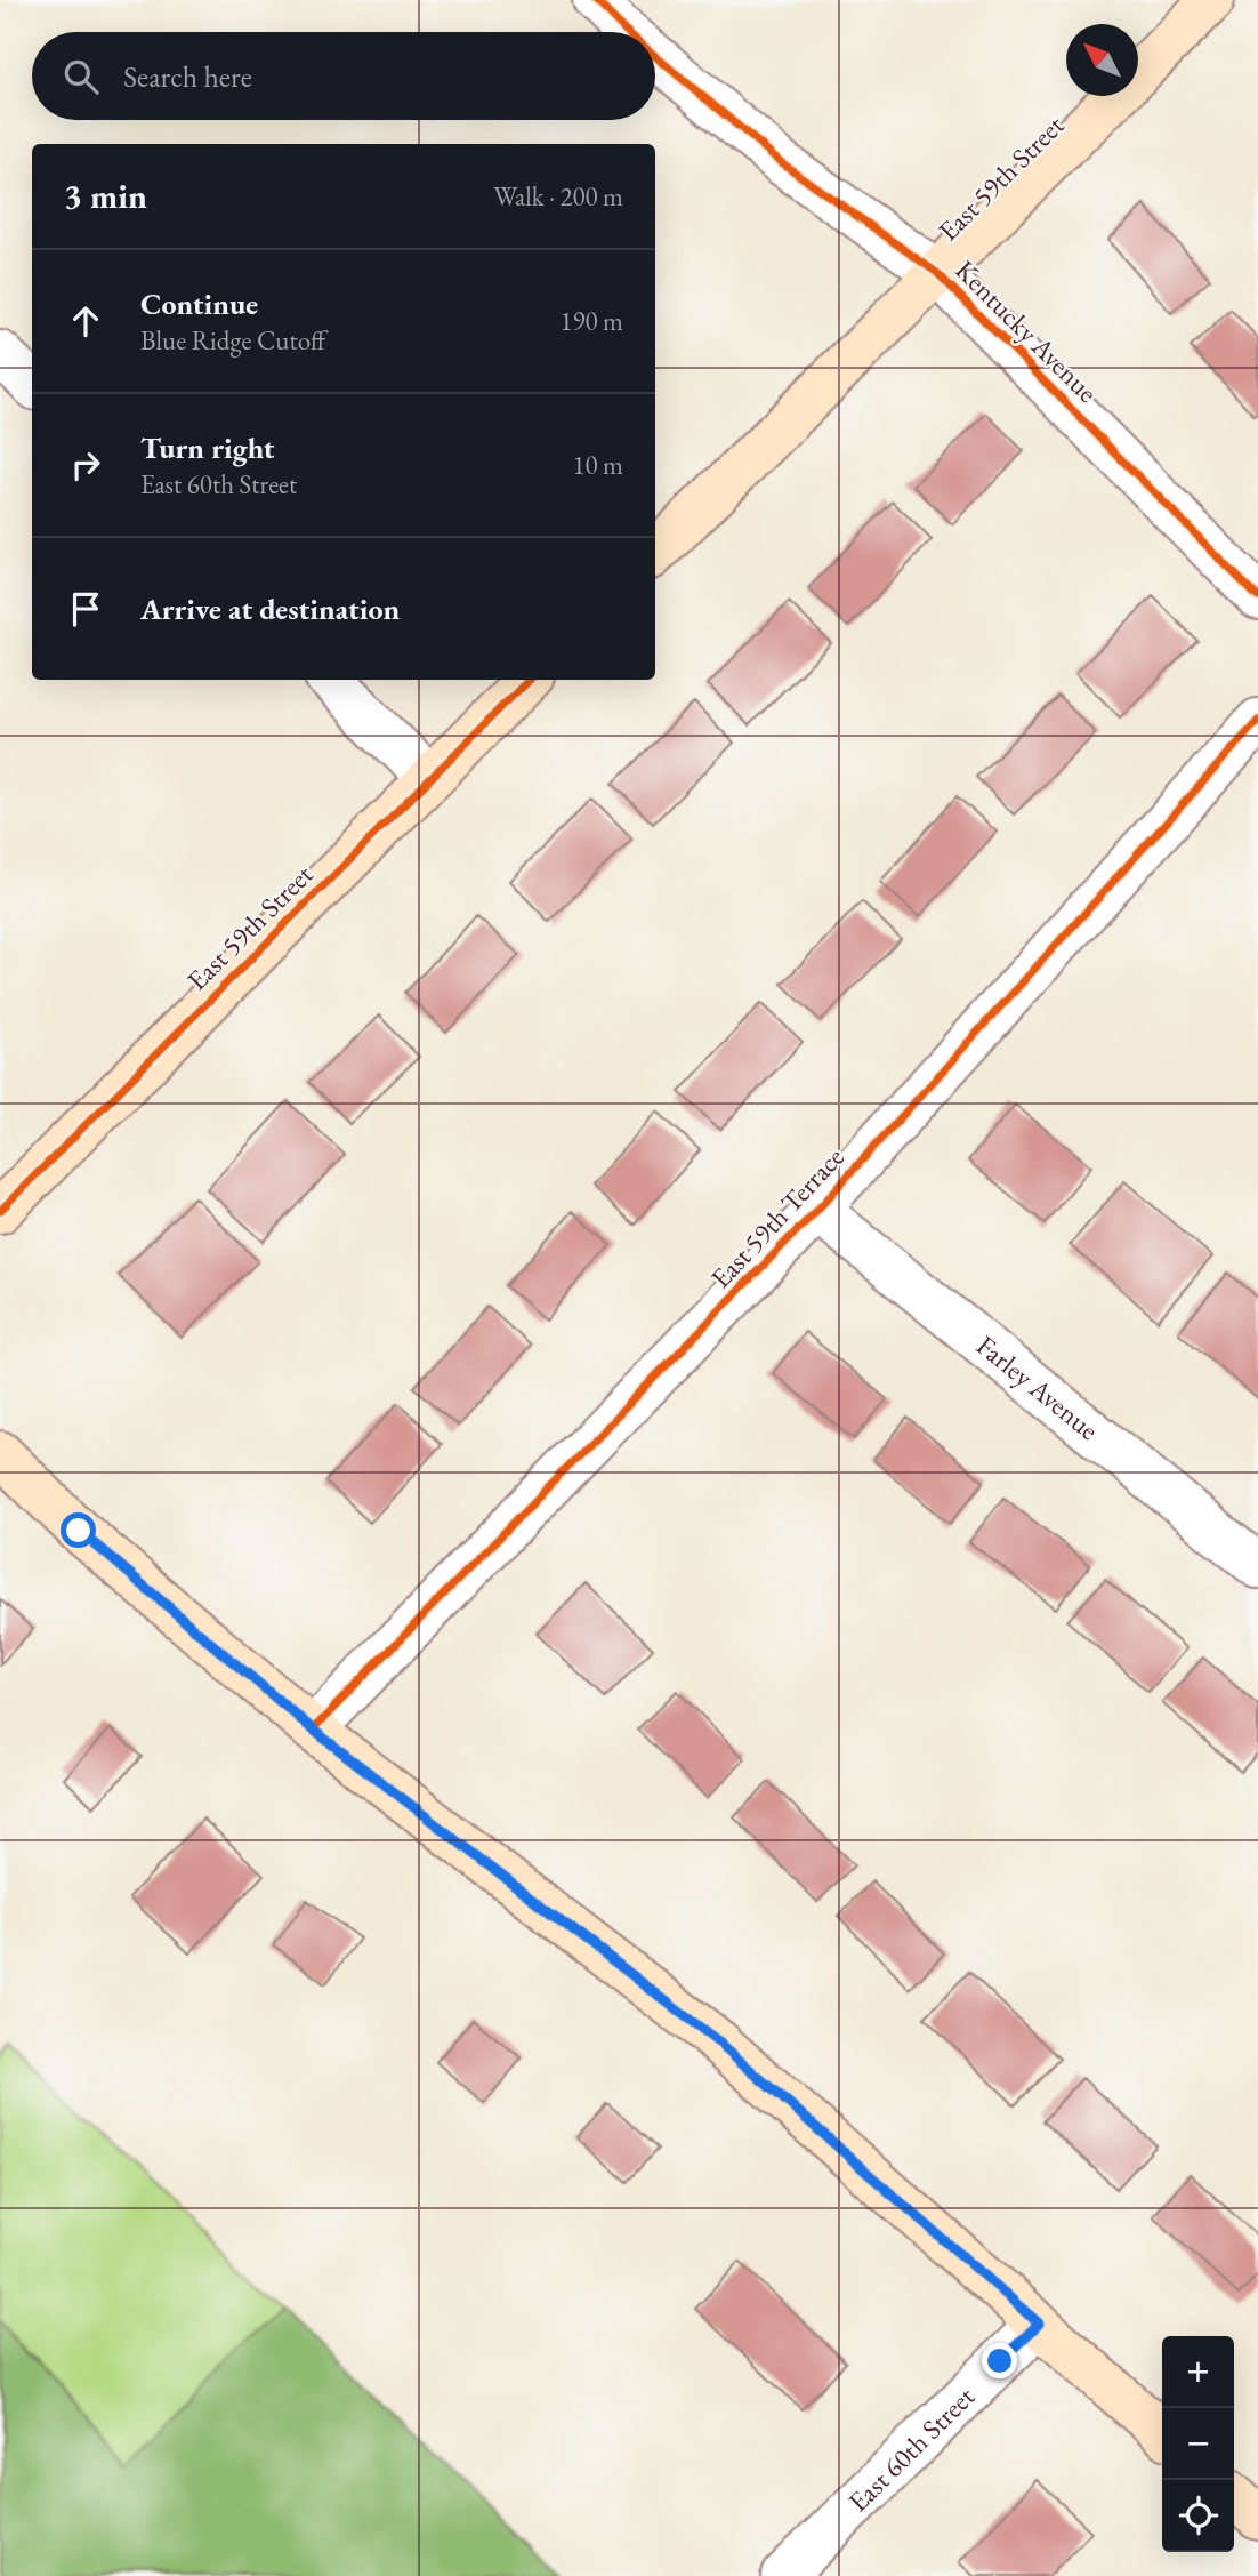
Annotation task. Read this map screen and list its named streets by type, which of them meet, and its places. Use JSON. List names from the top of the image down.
{
  "streets": {
    "main road": ["East 59th Street"],
    "street": [
      "Kentucky Avenue",
      "East 59th Terrace",
      "Farley Avenue",
      "East 60th Street"
    ]
  },
  "crossings": [
    ["East 59th Street", "Kentucky Avenue"],
    ["East 59th Terrace", "Farley Avenue"]
  ],
  "north": "top left",
  "page": {
    "search": "Search here",
    "heading": ["3 min", "Walk · 200 m"],
    "list": [
      ["Continue", "Blue Ridge Cutoff", "190 m"],
      ["Turn right", "East 60th Street", "10 m"],
      "Arrive at destination"
    ],
    "map_buttons": ["+", "−"]
  }
}
